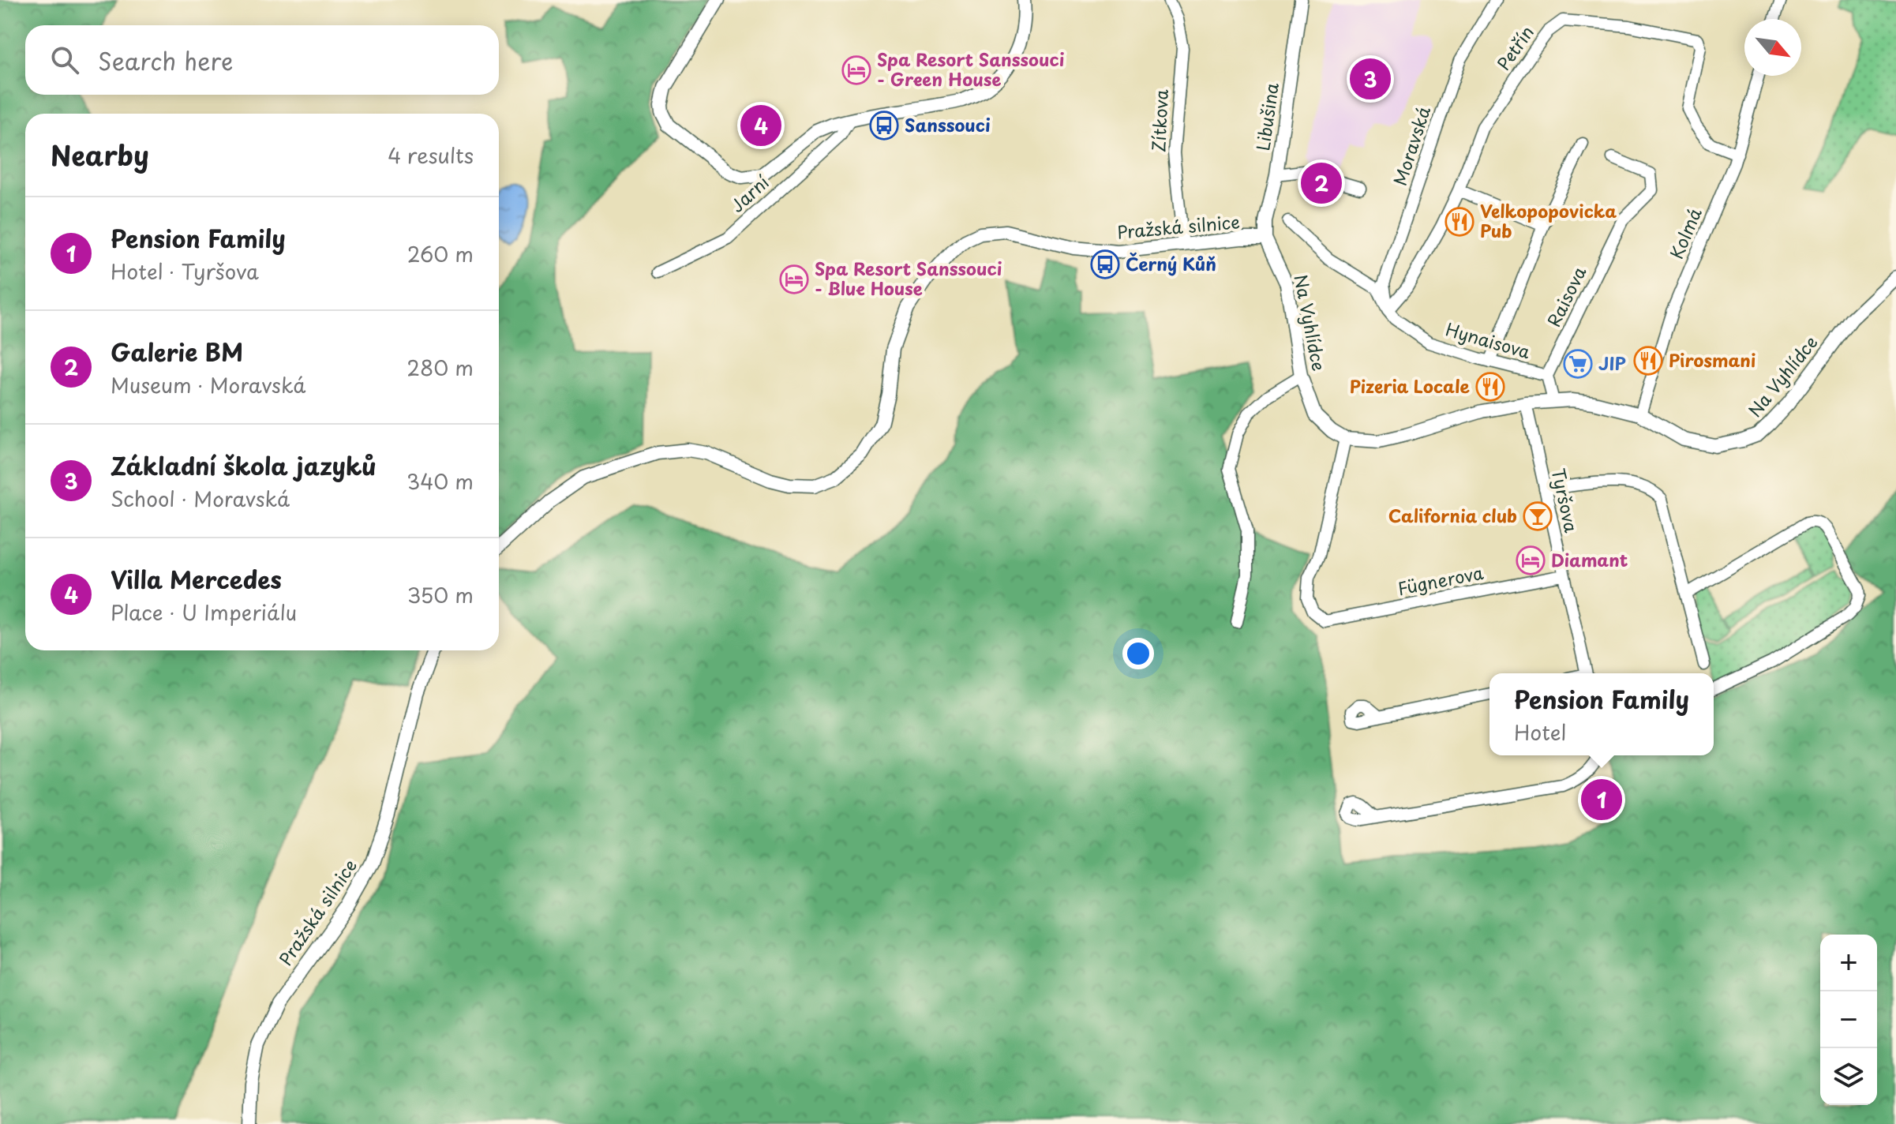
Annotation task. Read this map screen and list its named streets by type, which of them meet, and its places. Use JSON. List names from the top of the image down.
{
  "streets": {
    "street": [
      "Petřín",
      "Libušina",
      "Zítkova",
      "Moravská",
      "Jarní",
      "Pražská silnice",
      "Kolmá",
      "Raisova",
      "Na Vyhlídce",
      "Hynaisova",
      "Tyršova",
      "Fügnerova"
    ]
  },
  "crossings": [
    ["Petřín", "Moravská"],
    ["Petřín", "Kolmá"],
    ["Petřín", "Hynaisova"],
    ["Libušina", "Pražská silnice"],
    ["Libušina", "Na Vyhlídce"],
    ["Zítkova", "Pražská silnice"],
    ["Moravská", "Hynaisova"],
    ["Pražská silnice", "Na Vyhlídce"],
    ["Kolmá", "Na Vyhlídce"],
    ["Raisova", "Hynaisova"],
    ["Na Vyhlídce", "Hynaisova"],
    ["Na Vyhlídce", "Tyršova"],
    ["Na Vyhlídce", "Fügnerova"],
    ["Tyršova", "Fügnerova"]
  ],
  "places": {
    "hotel": ["Spa Resort Sanssouci - Green House", "Spa Resort Sanssouci - Blue House", "Diamant"],
    "bus stop": ["Sanssouci", "Černý Kůň"],
    "restaurant": ["Velkopopovicka Pub", "Pirosmani", "Pizeria Locale"],
    "supermarket": ["JIP"],
    "bar": ["California club"]
  },
  "north": "bottom right",
  "page": {
    "search": "Search here",
    "pins": [
      "3",
      "4",
      "2",
      "1"
    ],
    "heading": ["Nearby", "4 results"],
    "list": [
      {
        "mark": "1",
        "name": "Pension Family",
        "note": "Hotel · Tyršova",
        "value": "260 m"
      },
      {
        "mark": "2",
        "name": "Galerie BM",
        "note": "Museum · Moravská",
        "value": "280 m"
      },
      {
        "mark": "3",
        "name": "Základní škola jazyků",
        "note": "School · Moravská",
        "value": "340 m"
      },
      {
        "mark": "4",
        "name": "Villa Mercedes",
        "note": "Place · U Imperiálu",
        "value": "350 m"
      }
    ],
    "popup": ["Pension Family", "Hotel"],
    "map_buttons": ["+", "−"]
  }
}
